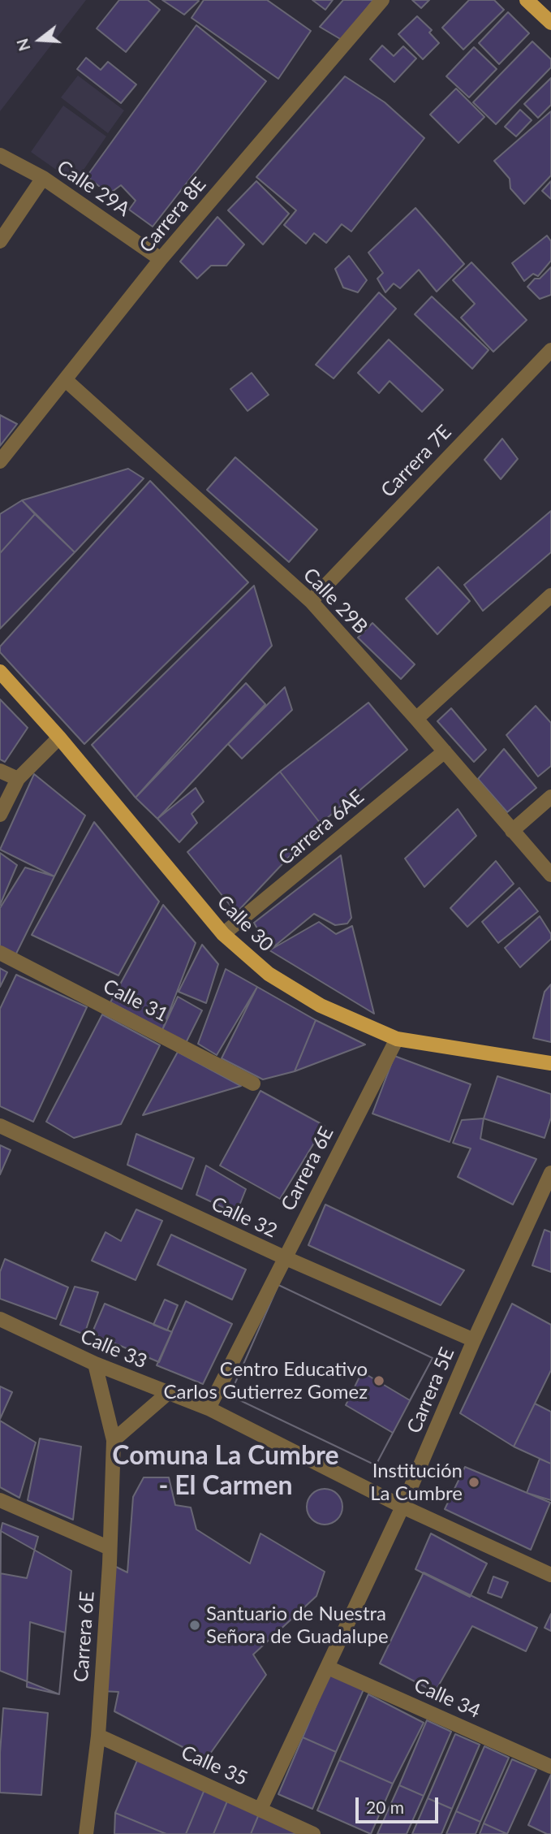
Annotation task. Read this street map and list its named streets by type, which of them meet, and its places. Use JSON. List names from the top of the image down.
{
  "streets": {
    "main road": ["Calle 30"],
    "street": [
      "Calle 29A",
      "Carrera 8E",
      "Carrera 7E",
      "Calle 29B",
      "Carrera 6AE",
      "Calle 31",
      "Carrera 6E",
      "Calle 32",
      "Calle 33",
      "Carrera 5E",
      "Calle 34",
      "Calle 35"
    ]
  },
  "crossings": [
    ["Calle 29A", "Carrera 8E"],
    ["Carrera 8E", "Calle 29B"],
    ["Carrera 7E", "Calle 29B"],
    ["Calle 29B", "Carrera 6AE"],
    ["Carrera 6AE", "Calle 30"],
    ["Calle 30", "Carrera 6E"],
    ["Carrera 6E", "Calle 32"],
    ["Carrera 6E", "Calle 33"],
    ["Carrera 6E", "Calle 35"],
    ["Calle 32", "Carrera 5E"],
    ["Calle 33", "Carrera 5E"],
    ["Carrera 5E", "Calle 34"],
    ["Carrera 5E", "Calle 35"]
  ],
  "districts": ["Comuna La Cumbre - El Carmen"],
  "places": ["Centro Educativo Carlos Gutierrez Gomez", "Institución La Cumbre", "Santuario de Nuestra Señora de Guadalupe"],
  "scale_bar": "20 m",
  "north": "left"
}
